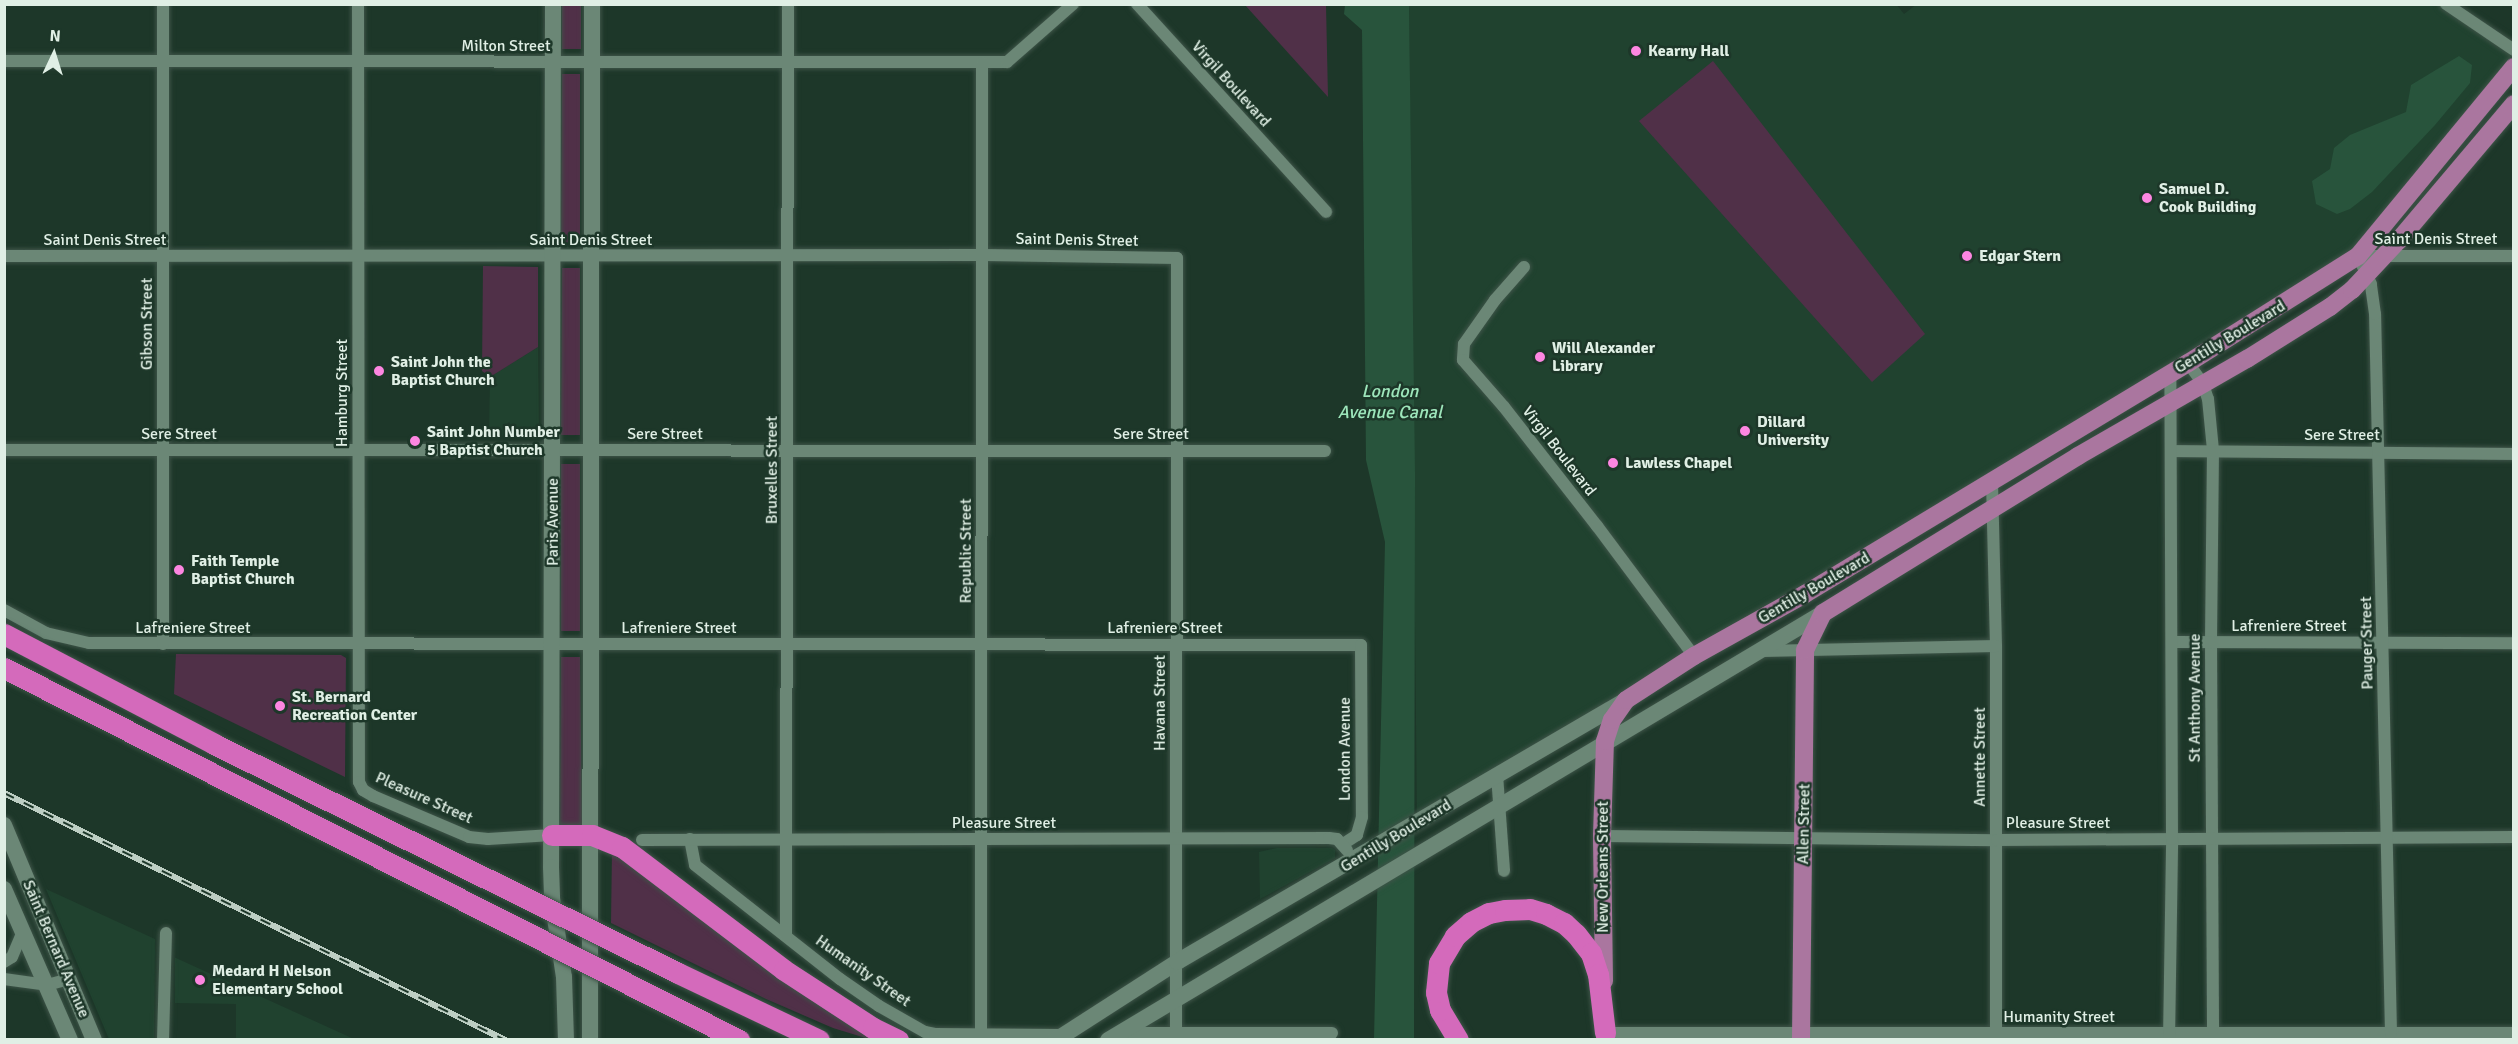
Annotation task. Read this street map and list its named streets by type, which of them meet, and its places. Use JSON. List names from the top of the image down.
{
  "streets": {
    "main road": ["Gentilly Boulevard", "Allen Street", "New Orleans Street"],
    "street": [
      "Milton Street",
      "Virgil Boulevard",
      "Saint Denis Street",
      "Gibson Street",
      "Hamburg Street",
      "Sere Street",
      "Bruxelles Street",
      "Paris Avenue",
      "Republic Street",
      "Lafreniere Street",
      "Pauger Street",
      "St Anthony Avenue",
      "Havana Street",
      "London Avenue",
      "Annette Street",
      "Pleasure Street",
      "Saint Bernard Avenue",
      "Humanity Street"
    ]
  },
  "crossings": [
    ["Milton Street", "Gibson Street"],
    ["Milton Street", "Hamburg Street"],
    ["Milton Street", "Bruxelles Street"],
    ["Milton Street", "Paris Avenue"],
    ["Milton Street", "Republic Street"],
    ["Virgil Boulevard", "Gentilly Boulevard"],
    ["Saint Denis Street", "Gibson Street"],
    ["Saint Denis Street", "Gentilly Boulevard"],
    ["Saint Denis Street", "Hamburg Street"],
    ["Saint Denis Street", "Bruxelles Street"],
    ["Saint Denis Street", "Paris Avenue"],
    ["Saint Denis Street", "Republic Street"],
    ["Saint Denis Street", "Pauger Street"],
    ["Saint Denis Street", "Havana Street"],
    ["Gibson Street", "Sere Street"],
    ["Gibson Street", "Lafreniere Street"],
    ["Gentilly Boulevard", "Pauger Street"],
    ["Gentilly Boulevard", "St Anthony Avenue"],
    ["Gentilly Boulevard", "Havana Street"],
    ["Gentilly Boulevard", "Annette Street"],
    ["Gentilly Boulevard", "Allen Street"],
    ["Gentilly Boulevard", "New Orleans Street"],
    ["Gentilly Boulevard", "Humanity Street"],
    ["Hamburg Street", "Sere Street"],
    ["Hamburg Street", "Lafreniere Street"],
    ["Hamburg Street", "Pleasure Street"],
    ["Sere Street", "Bruxelles Street"],
    ["Sere Street", "Paris Avenue"],
    ["Sere Street", "Republic Street"],
    ["Sere Street", "Pauger Street"],
    ["Sere Street", "St Anthony Avenue"],
    ["Sere Street", "Havana Street"],
    ["Bruxelles Street", "Lafreniere Street"],
    ["Bruxelles Street", "Pleasure Street"],
    ["Bruxelles Street", "Humanity Street"],
    ["Paris Avenue", "Lafreniere Street"],
    ["Paris Avenue", "Pleasure Street"],
    ["Republic Street", "Lafreniere Street"],
    ["Republic Street", "Pleasure Street"],
    ["Republic Street", "Humanity Street"],
    ["Lafreniere Street", "Pauger Street"],
    ["Lafreniere Street", "St Anthony Avenue"],
    ["Lafreniere Street", "Havana Street"],
    ["Lafreniere Street", "London Avenue"],
    ["Pauger Street", "Pleasure Street"],
    ["Pauger Street", "Humanity Street"],
    ["St Anthony Avenue", "Pleasure Street"],
    ["St Anthony Avenue", "Humanity Street"],
    ["Havana Street", "Pleasure Street"],
    ["London Avenue", "Pleasure Street"],
    ["Annette Street", "Pleasure Street"],
    ["Annette Street", "Humanity Street"],
    ["Pleasure Street", "Allen Street"],
    ["Pleasure Street", "New Orleans Street"],
    ["Pleasure Street", "Humanity Street"],
    ["Allen Street", "Humanity Street"],
    ["New Orleans Street", "Humanity Street"]
  ],
  "water": ["London Avenue Canal"],
  "places": [
    "Kearny Hall",
    "Samuel D. Cook Building",
    "Edgar Stern",
    "Will Alexander Library",
    "Saint John the Baptist Church",
    "Dillard University",
    "Saint John Number 5 Baptist Church",
    "Lawless Chapel",
    "Faith Temple Baptist Church",
    "St. Bernard Recreation Center",
    "Medard H Nelson Elementary School"
  ],
  "north": "top"
}
